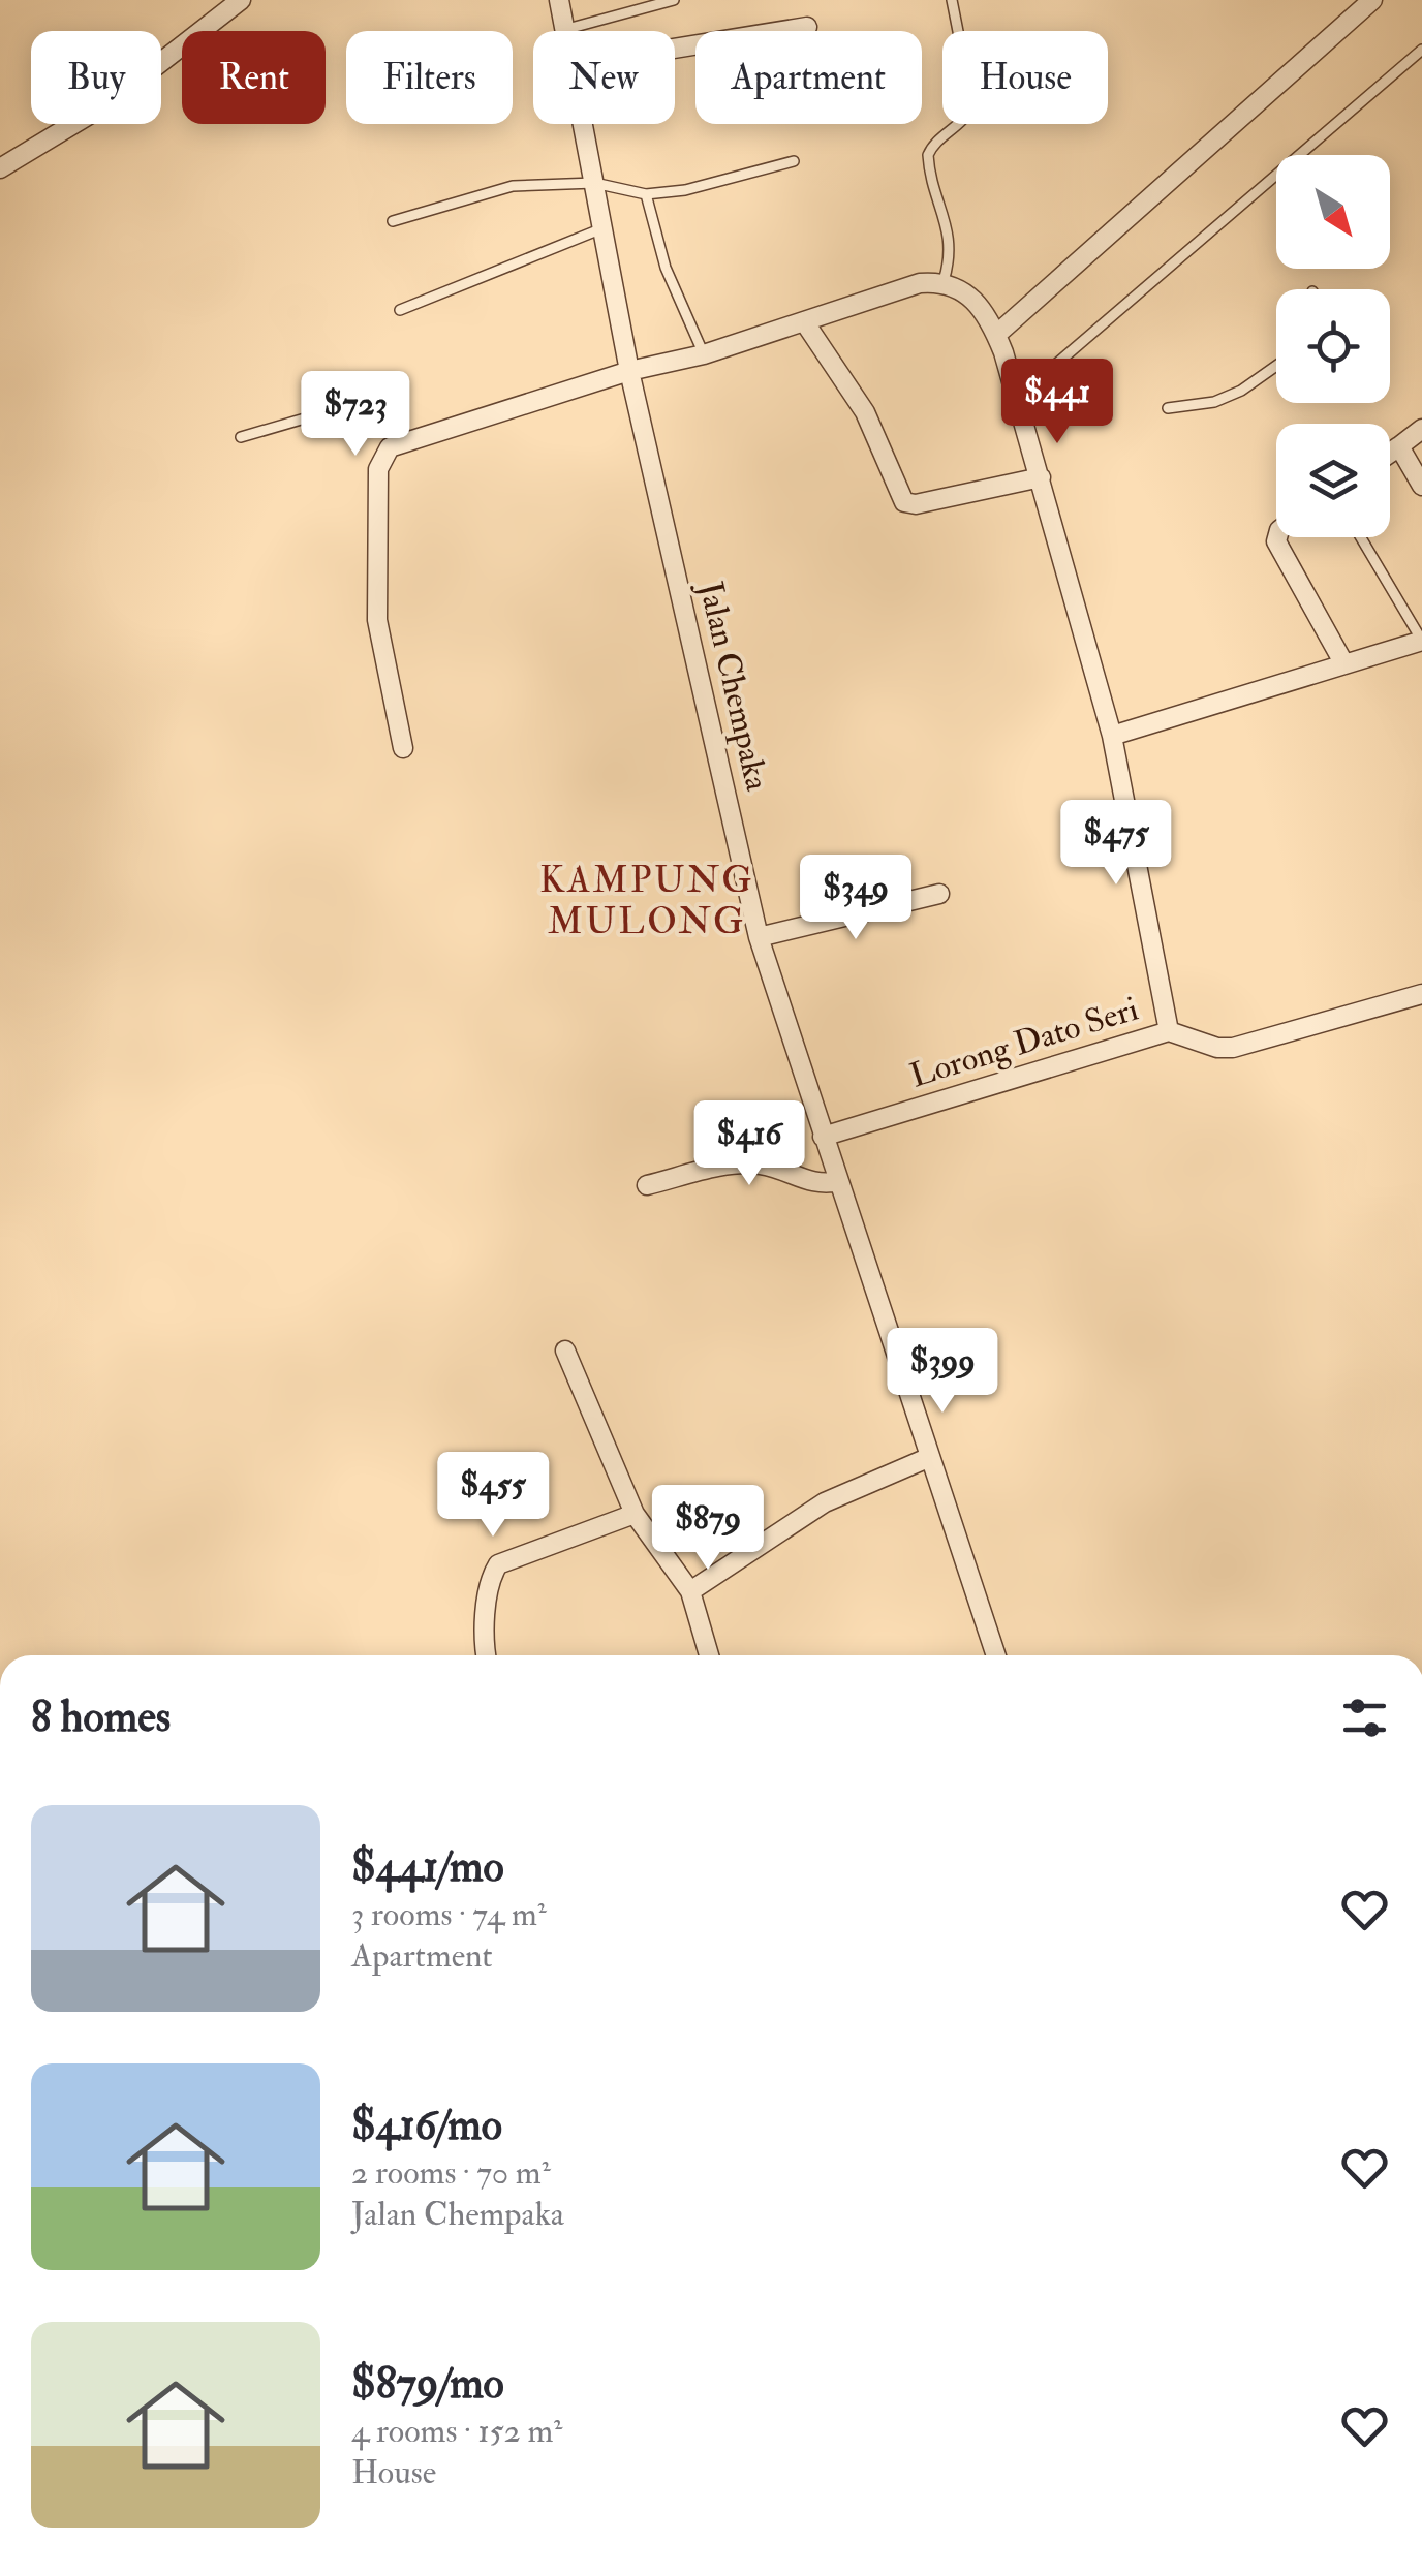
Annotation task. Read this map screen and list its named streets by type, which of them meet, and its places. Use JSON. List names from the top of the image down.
{
  "streets": {
    "street": ["Jalan Chempaka", "Lorong Dato Seri"]
  },
  "crossings": [
    ["Jalan Chempaka", "Lorong Dato Seri"]
  ],
  "districts": ["KAMPUNG MULONG"],
  "north": "bottom right",
  "page": {
    "chip": [
      "Buy",
      "Rent",
      "Filters",
      "New",
      "Apartment",
      "House"
    ],
    "price": [
      "$441",
      "$723",
      "$475",
      "$349",
      "$416",
      "$399",
      "$455",
      "$879"
    ],
    "heading": "8 homes",
    "list": [
      {
        "name": "$441/mo",
        "note": "3 rooms · 74 m² · Apartment"
      },
      {
        "name": "$416/mo",
        "note": "2 rooms · 70 m² · Jalan Chempaka"
      },
      {
        "name": "$879/mo",
        "note": "4 rooms · 152 m² · House"
      }
    ]
  }
}
